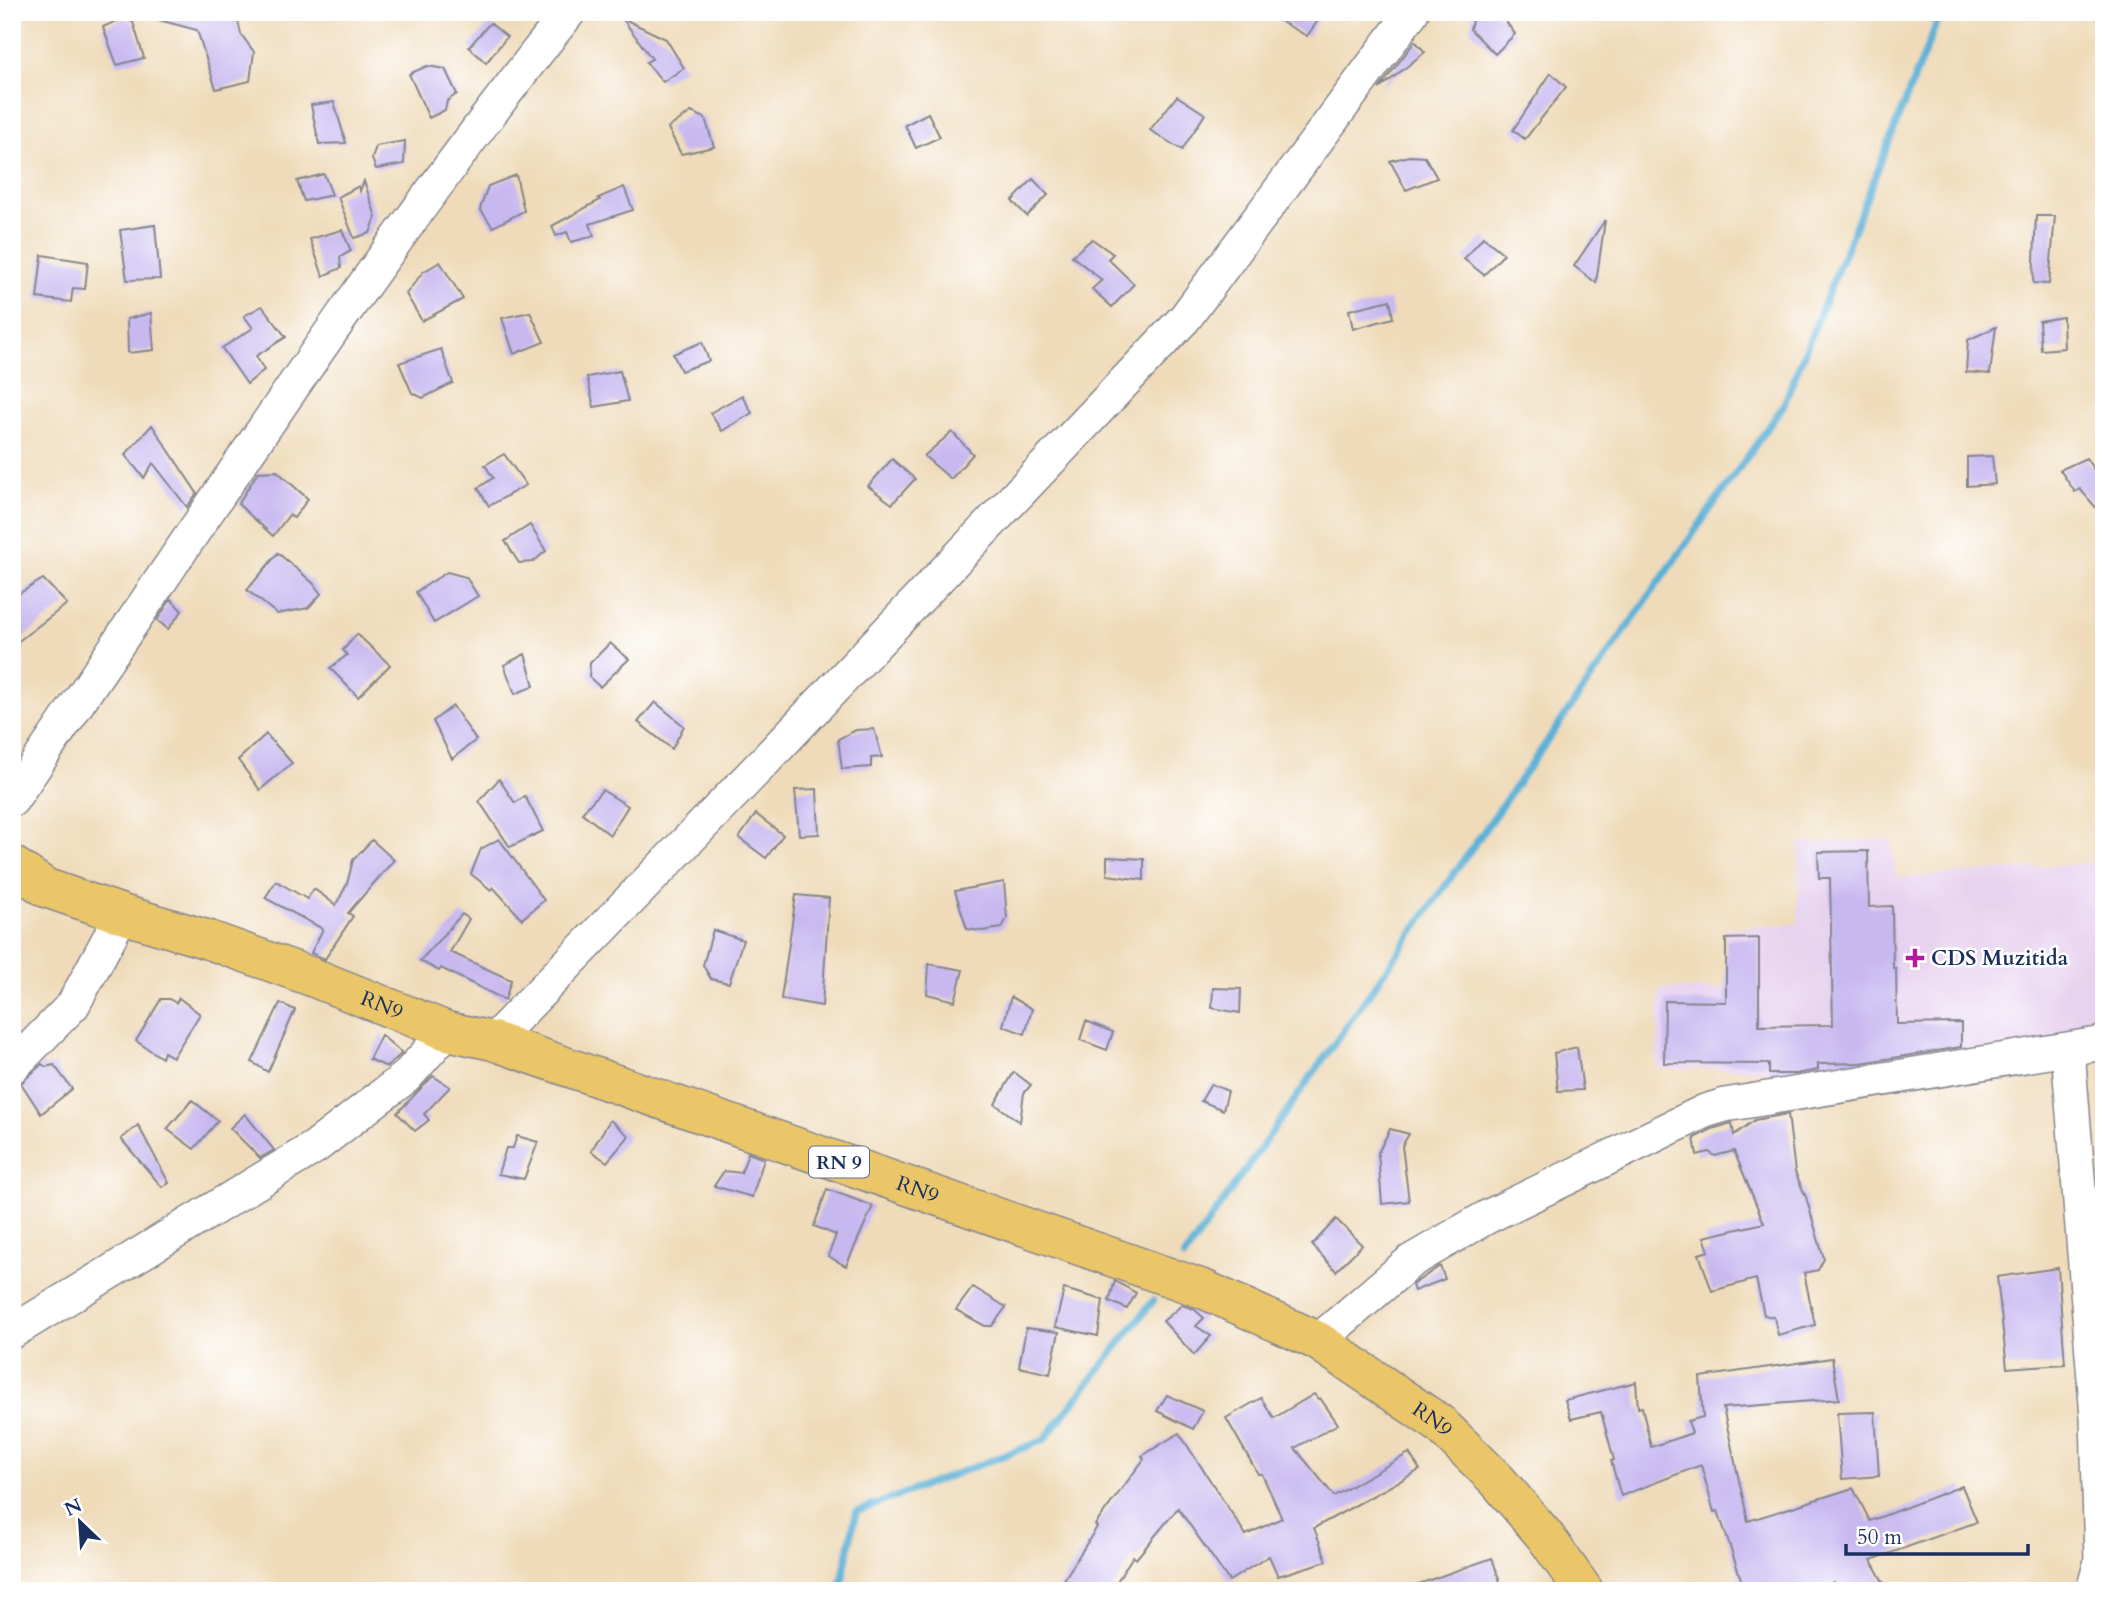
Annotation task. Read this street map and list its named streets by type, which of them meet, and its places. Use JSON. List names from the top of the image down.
{
  "streets": {
    "main road": ["RN9", "RN 9"]
  },
  "places": {
    "health": ["CDS Muzitida"]
  },
  "scale_bar": "50 m",
  "north": "top left"
}
